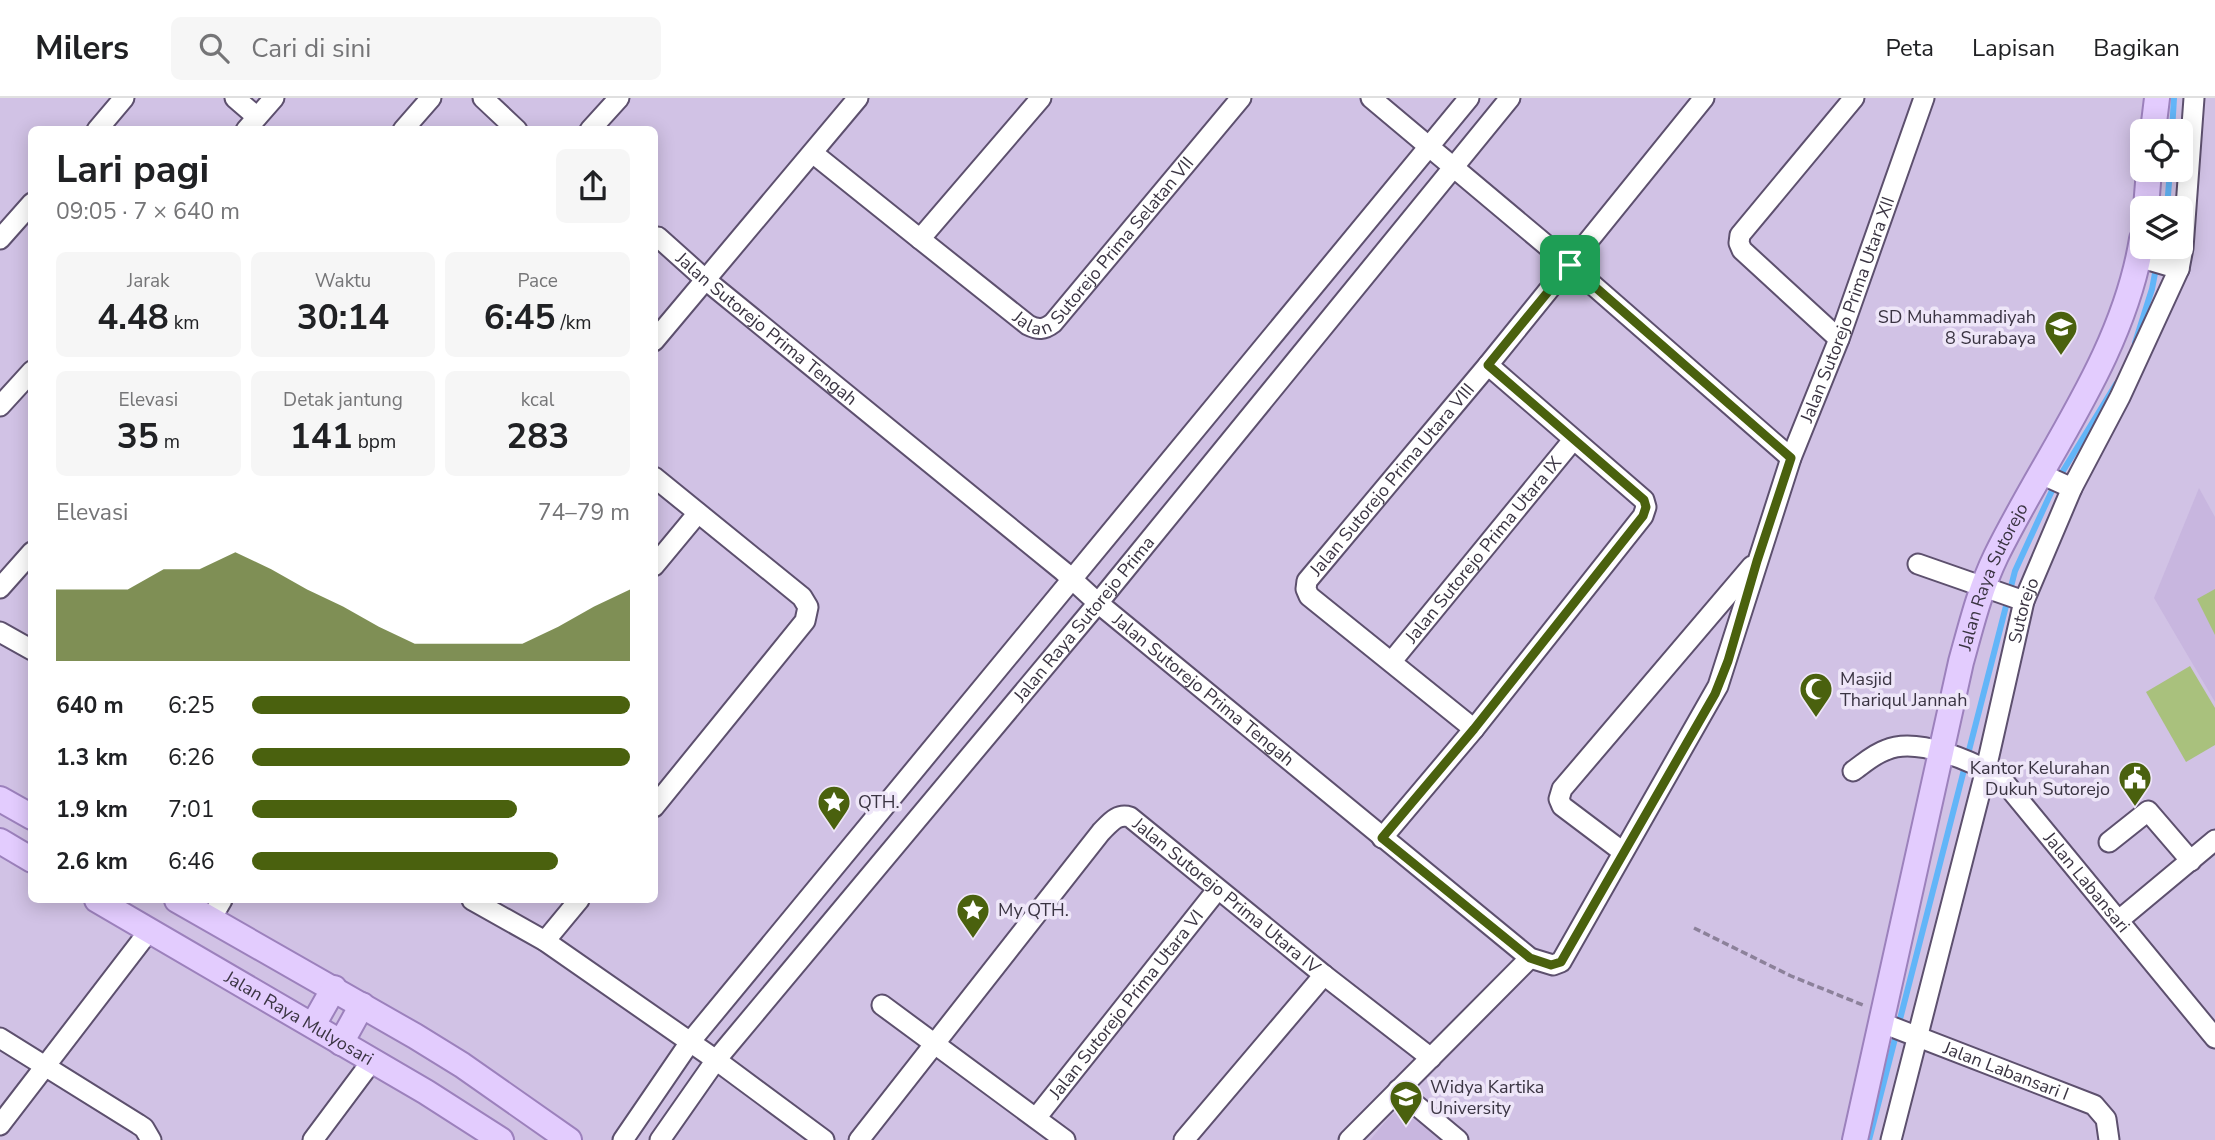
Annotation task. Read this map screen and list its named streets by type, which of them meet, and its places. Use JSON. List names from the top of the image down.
{
  "streets": {
    "main road": ["Jalan Raya Sutorejo", "Jalan Raya Mulyosari"],
    "street": [
      "Jalan Sutorejo Prima Selatan VII",
      "Jalan Sutorejo Prima Utara XII",
      "Jalan Sutorejo Prima Tengah",
      "Jalan Sutorejo Prima Utara VIII",
      "Jalan Sutorejo Prima Utara IX",
      "Sutorejo",
      "Jalan Raya Sutorejo Prima",
      "Jalan Labansari",
      "Jalan Sutorejo Prima Utara IV",
      "Jalan Sutorejo Prima Utara VI",
      "Jalan Labansari I"
    ]
  },
  "crossings": [
    ["Jalan Sutorejo Prima Utara XII", "Jalan Sutorejo Prima Tengah"],
    ["Jalan Sutorejo Prima Tengah", "Jalan Raya Sutorejo Prima"],
    ["Jalan Sutorejo Prima Utara VIII", "Jalan Sutorejo Prima Utara IX"],
    ["Jalan Raya Sutorejo", "Sutorejo"],
    ["Jalan Raya Sutorejo", "Jalan Labansari"],
    ["Jalan Raya Sutorejo", "Jalan Labansari I"],
    ["Sutorejo", "Jalan Labansari"],
    ["Sutorejo", "Jalan Labansari I"],
    ["Jalan Sutorejo Prima Utara IV", "Jalan Sutorejo Prima Utara VI"]
  ],
  "places": {
    "school or university": ["SD Muhammadiyah 8 Surabaya", "Widya Kartika University"],
    "mosque": ["Masjid Thariqul Jannah"],
    "public building": ["Kantor Kelurahan Dukuh Sutorejo"],
    "place": ["QTH.", "My QTH."]
  },
  "page": {
    "header": "Milers",
    "search": "Cari di sini",
    "nav": ["Peta", "Lapisan", "Bagikan"],
    "heading": ["Lari pagi", "09:05 · 7 × 640 m"],
    "stats": [
      ["Jarak", "4.48 km"],
      ["Waktu", "30:14"],
      ["Pace", "6:45 /km"],
      ["Elevasi", "35 m"],
      ["Detak jantung", "141 bpm"],
      ["kcal", "283"]
    ],
    "chart": ["Elevasi", "74–79 m"],
    "list": [
      {
        "name": "640 m",
        "note": "6:25"
      },
      {
        "name": "1.3 km",
        "note": "6:26"
      },
      {
        "name": "1.9 km",
        "note": "7:01"
      },
      {
        "name": "2.6 km",
        "note": "6:46"
      }
    ]
  }
}
